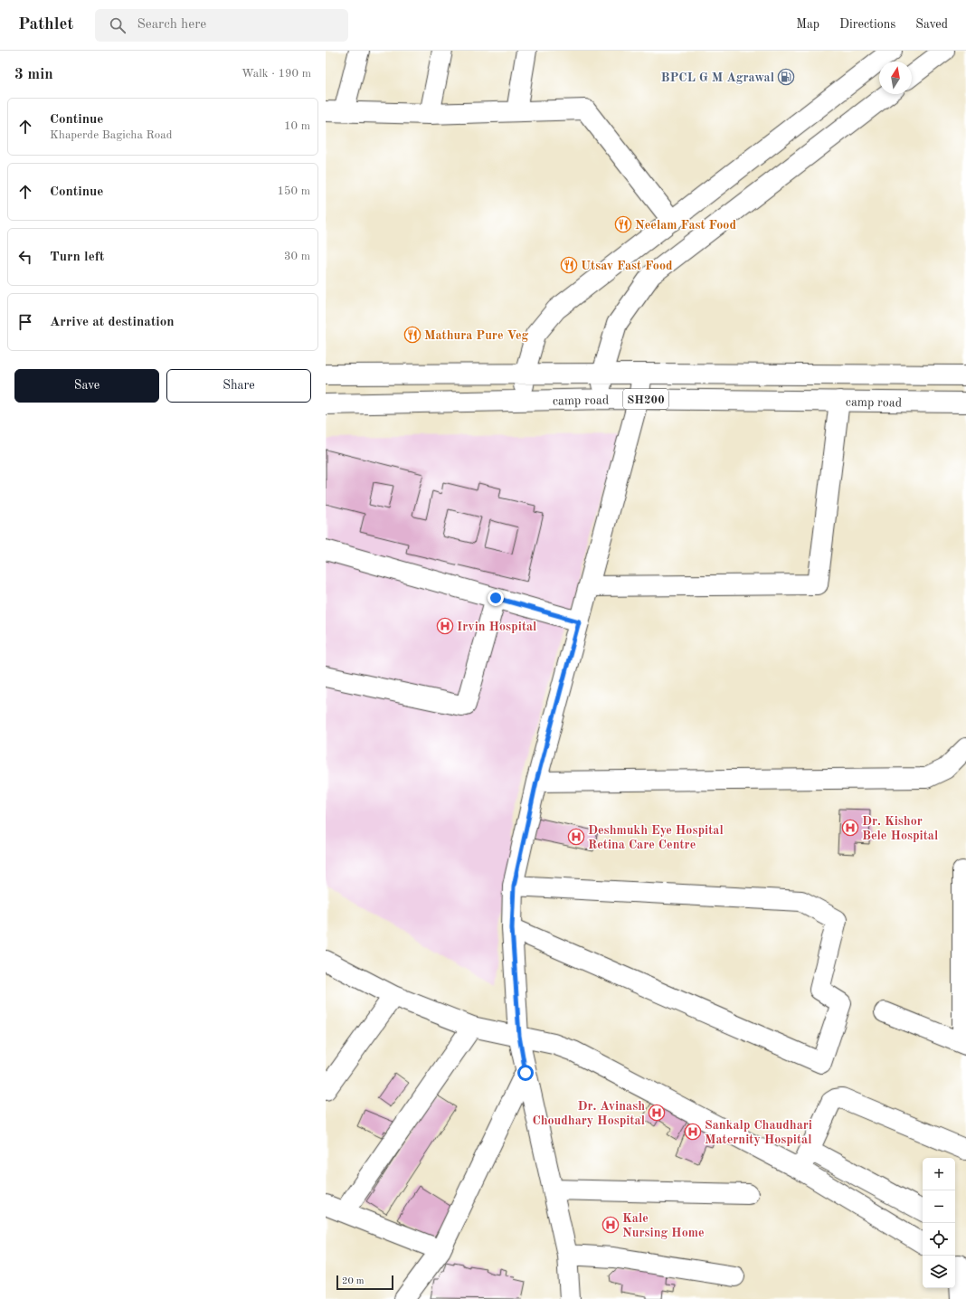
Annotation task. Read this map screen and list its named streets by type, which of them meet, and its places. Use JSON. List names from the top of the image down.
{
  "streets": {
    "street": ["SH200", "camp road"]
  },
  "crossings": [
    ["SH200", "camp road"]
  ],
  "places": {
    "fuel station": ["BPCL G M Agrawal"],
    "restaurant": ["Neelam Fast Food", "Utsav Fast Food", "Mathura Pure Veg"],
    "hospital": [
      "Irvin Hospital",
      "Dr. Kishor Bele Hospital",
      "Deshmukh Eye Hospital Retina Care Centre",
      "Dr. Avinash Choudhary Hospital",
      "Sankalp Chaudhari Maternity Hospital",
      "Kale Nursing Home"
    ]
  },
  "scale_bar": "20 m",
  "north": "top",
  "page": {
    "header": "Pathlet",
    "search": "Search here",
    "nav": ["Map", "Directions", "Saved"],
    "heading": ["3 min", "Walk · 190 m"],
    "list": [
      ["Continue", "Khaperde Bagicha Road", "10 m"],
      ["Continue", "150 m"],
      ["Turn left", "30 m"],
      "Arrive at destination"
    ],
    "buttons": ["Save", "Share"],
    "map_buttons": ["+", "−"],
    "scale": "20 m"
  }
}
